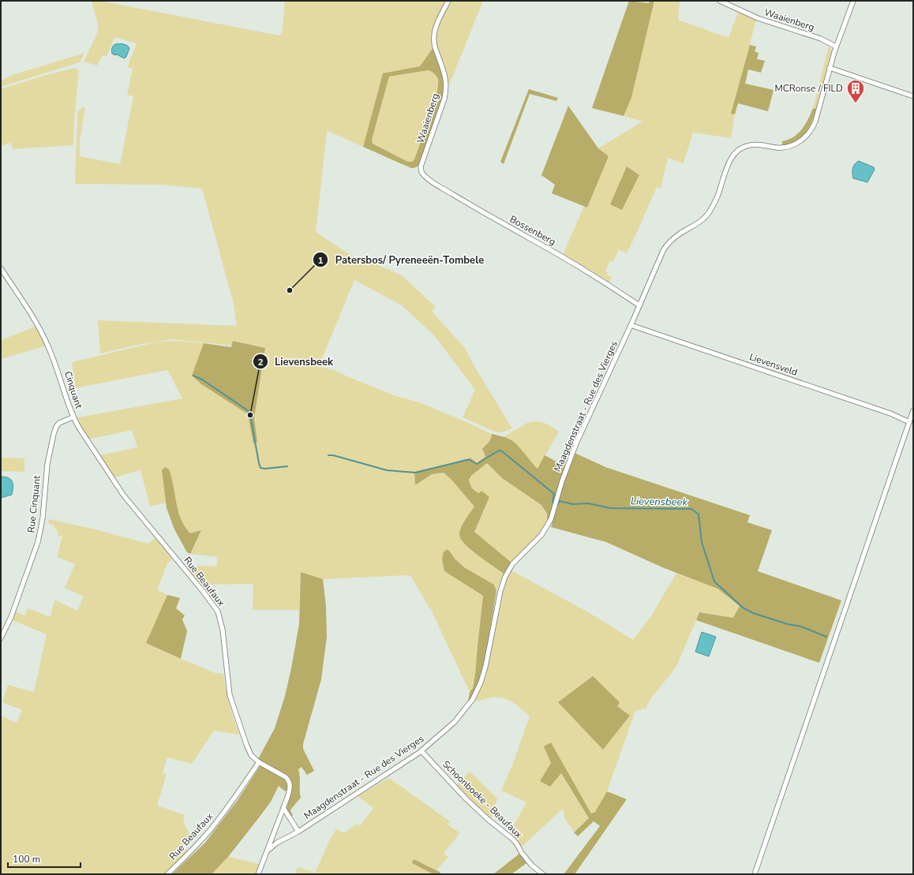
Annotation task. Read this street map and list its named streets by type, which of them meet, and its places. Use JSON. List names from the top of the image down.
{
  "streets": {
    "street": [
      "Waaienberg",
      "Bossenberg",
      "Lievensveld",
      "Cinquant",
      "Maagdenstraat - Rue des Vierges",
      "Rue Cinquant",
      "Rue Beaufaux",
      "Schoonboeke - Beaufaux"
    ]
  },
  "crossings": [
    ["Waaienberg", "Bossenberg"],
    ["Waaienberg", "Maagdenstraat - Rue des Vierges"],
    ["Bossenberg", "Maagdenstraat - Rue des Vierges"],
    ["Lievensveld", "Maagdenstraat - Rue des Vierges"],
    ["Cinquant", "Rue Cinquant"],
    ["Cinquant", "Rue Beaufaux"],
    ["Maagdenstraat - Rue des Vierges", "Schoonboeke - Beaufaux"],
    ["Rue Cinquant", "Rue Beaufaux"]
  ],
  "water": ["Lievensbeek"],
  "places": {
    "building": ["MCRonse / FILD"],
    "other": ["Patersbos/ Pyreneeën-Tombele", "Lievensbeek"]
  },
  "scale_bar": "100 m"
}
